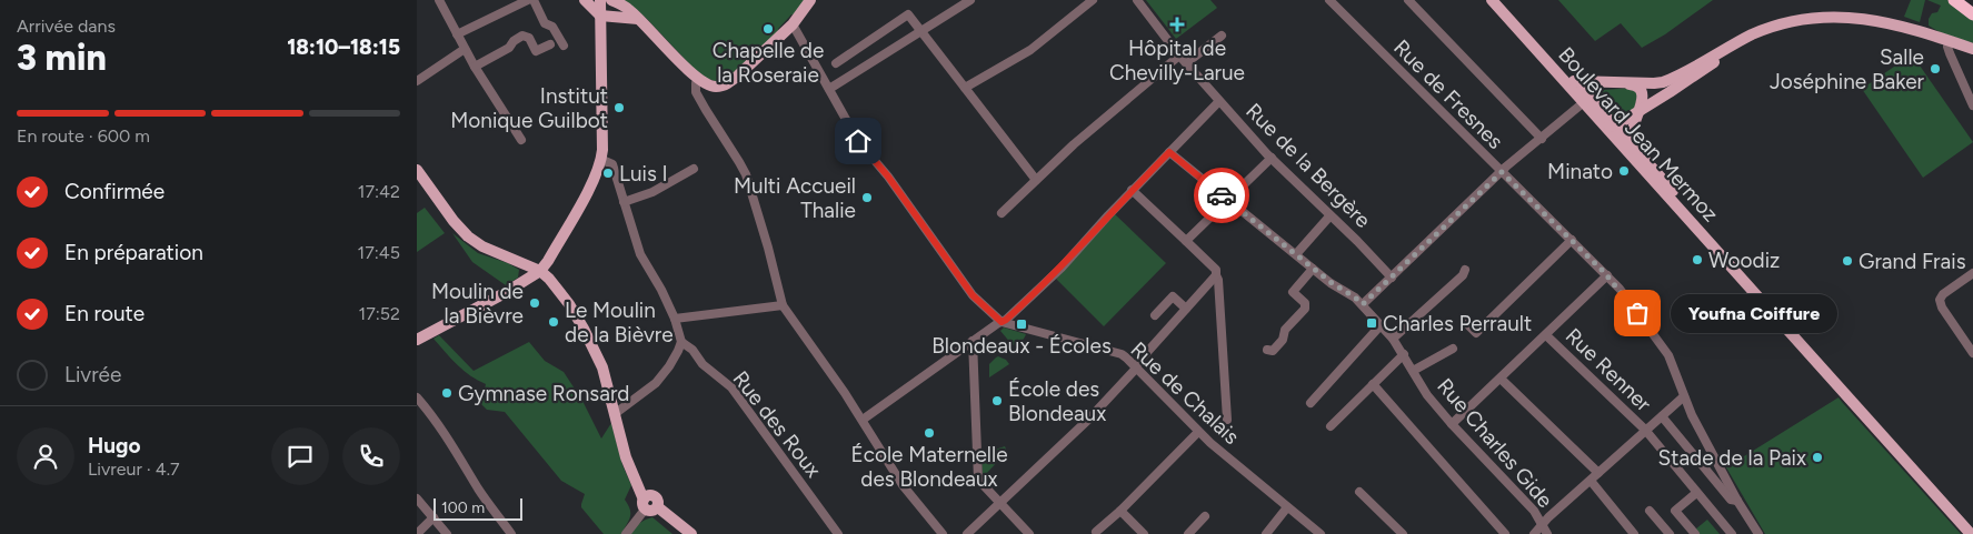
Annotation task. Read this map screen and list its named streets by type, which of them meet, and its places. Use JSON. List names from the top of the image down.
{
  "streets": {
    "main road": ["Boulevard Jean Mermoz"],
    "street": [
      "Rue de Fresnes",
      "Rue de la Bergère",
      "Rue Renner",
      "Rue de Chalais",
      "Rue des Roux",
      "Rue Charles Gide"
    ]
  },
  "places": {
    "health": ["Hôpital de Chevilly-Larue"],
    "other": [
      "Chapelle de la Roseraie",
      "Salle Joséphine Baker",
      "Institut Monique Guilbot",
      "Minato",
      "Luis I",
      "Multi Accueil Thalie",
      "Woodiz",
      "Grand Frais",
      "Moulin de la Bièvre",
      "Youfna Coiffure",
      "Le Moulin de la Bièvre",
      "Gymnase Ronsard",
      "École des Blondeaux",
      "École Maternelle des Blondeaux",
      "Stade de la Paix"
    ],
    "transit": ["Charles Perrault", "Blondeaux - Écoles"]
  },
  "scale_bar": "100 m",
  "page": {
    "heading": ["3 min", "Arrivée dans", "18:10–18:15"],
    "panel": ["Hugo", "Livreur · 4.7"],
    "bar": "En route · 600 m",
    "list": [
      ["Confirmée", "17:42"],
      ["En préparation", "17:45"],
      ["En route", "17:52"],
      "Livrée"
    ],
    "bubble": "Youfna Coiffure",
    "scale": "100 m"
  }
}
